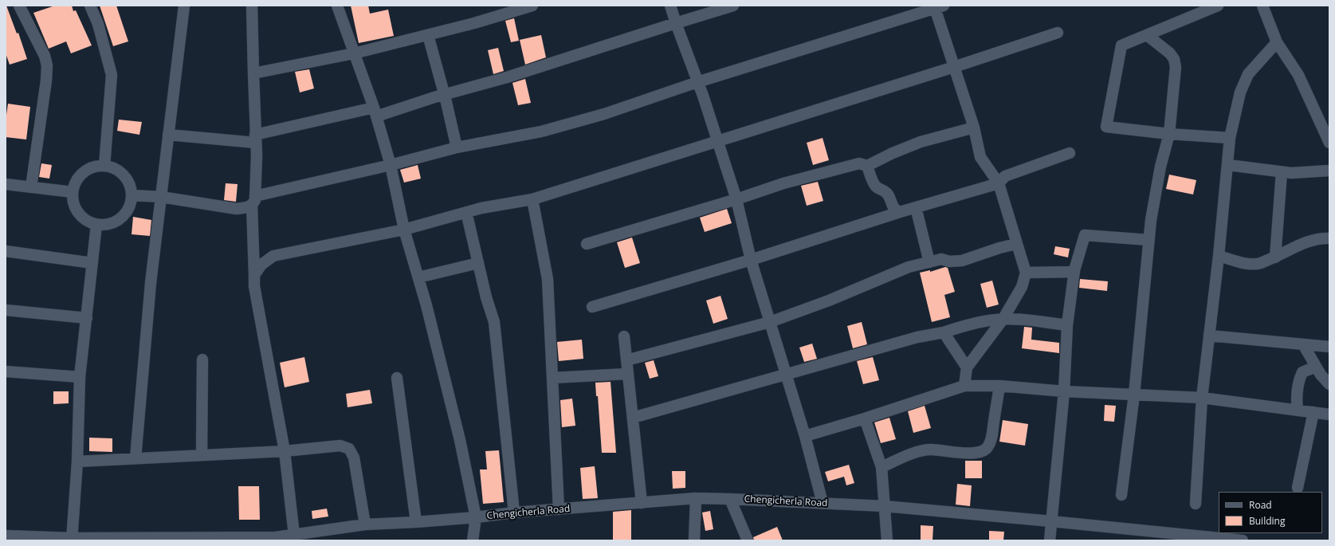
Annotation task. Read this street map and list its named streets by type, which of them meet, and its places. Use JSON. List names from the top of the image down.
{
  "streets": {
    "street": ["Chengicherla Road"]
  },
  "legend": ["Road", "Building"]
}
